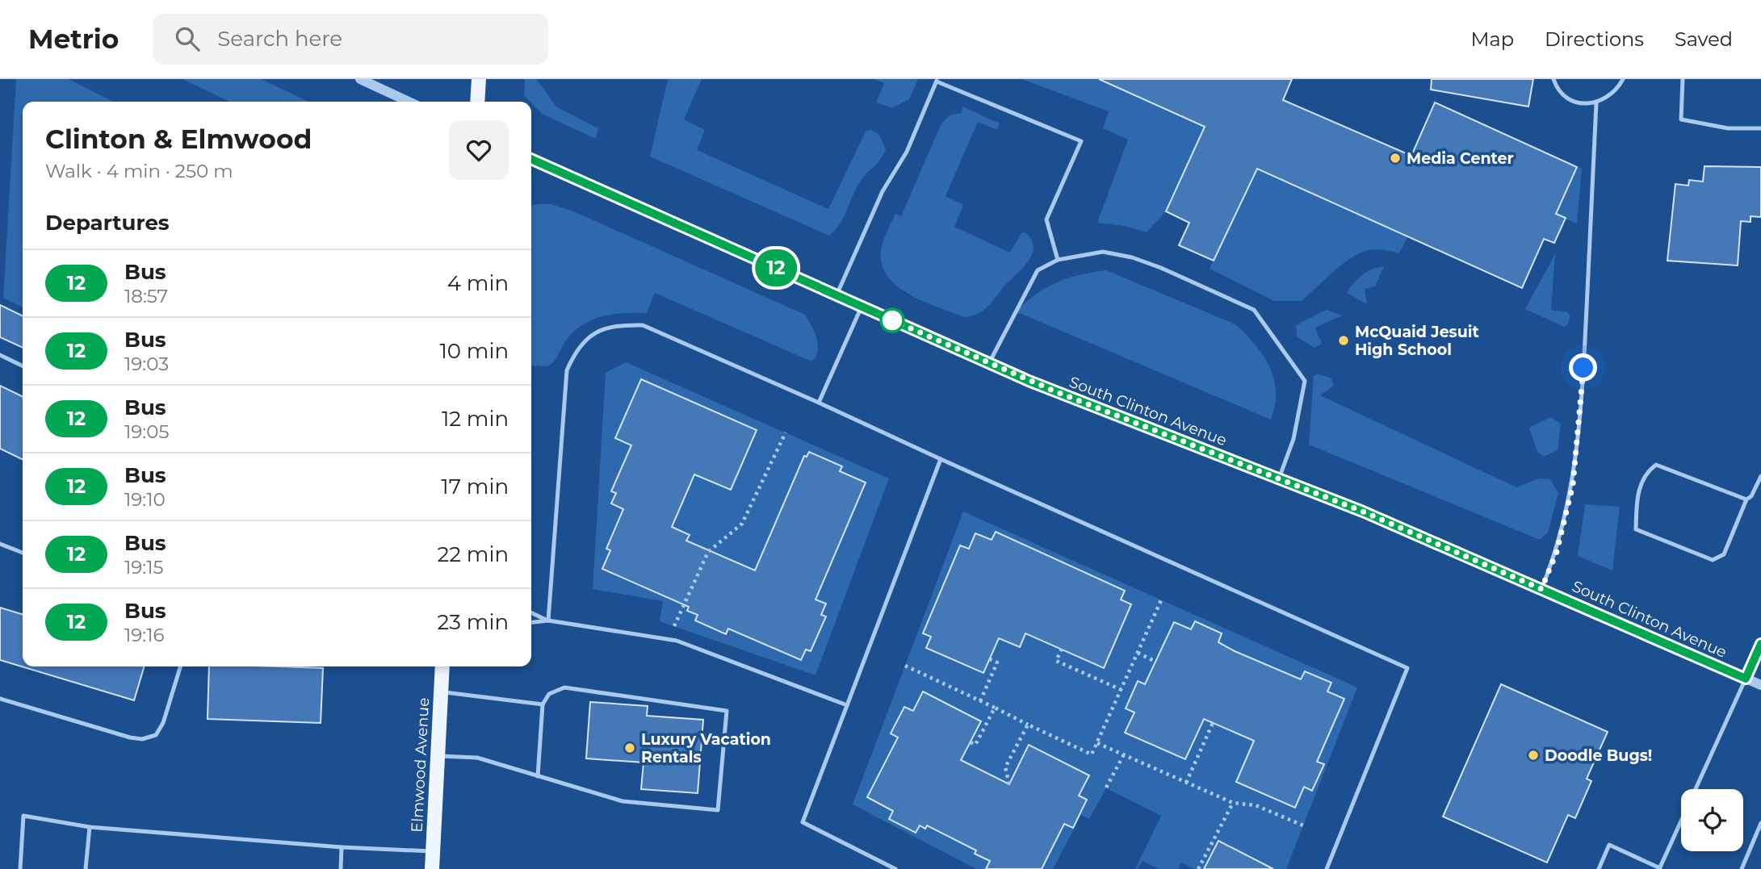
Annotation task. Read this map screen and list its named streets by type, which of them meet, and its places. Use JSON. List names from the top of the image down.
{
  "streets": {
    "main road": ["Elmwood Avenue"],
    "street": ["South Clinton Avenue"]
  },
  "places": [
    "Media Center",
    "McQuaid Jesuit High School",
    "Luxury Vacation Rentals",
    "Doodle Bugs!"
  ],
  "lines": ["bus line 12"],
  "page": {
    "header": "Metrio",
    "search": "Search here",
    "nav": ["Map", "Directions", "Saved"],
    "on_map": "12",
    "heading": [
      ["Clinton & Elmwood", "Walk · 4 min · 250 m"],
      "Departures"
    ],
    "list": [
      {
        "mark": "12",
        "name": "Bus",
        "note": "18:57",
        "value": "4 min"
      },
      {
        "mark": "12",
        "name": "Bus",
        "note": "19:03",
        "value": "10 min"
      },
      {
        "mark": "12",
        "name": "Bus",
        "note": "19:05",
        "value": "12 min"
      },
      {
        "mark": "12",
        "name": "Bus",
        "note": "19:10",
        "value": "17 min"
      },
      {
        "mark": "12",
        "name": "Bus",
        "note": "19:15",
        "value": "22 min"
      },
      {
        "mark": "12",
        "name": "Bus",
        "note": "19:16",
        "value": "23 min"
      }
    ]
  }
}
